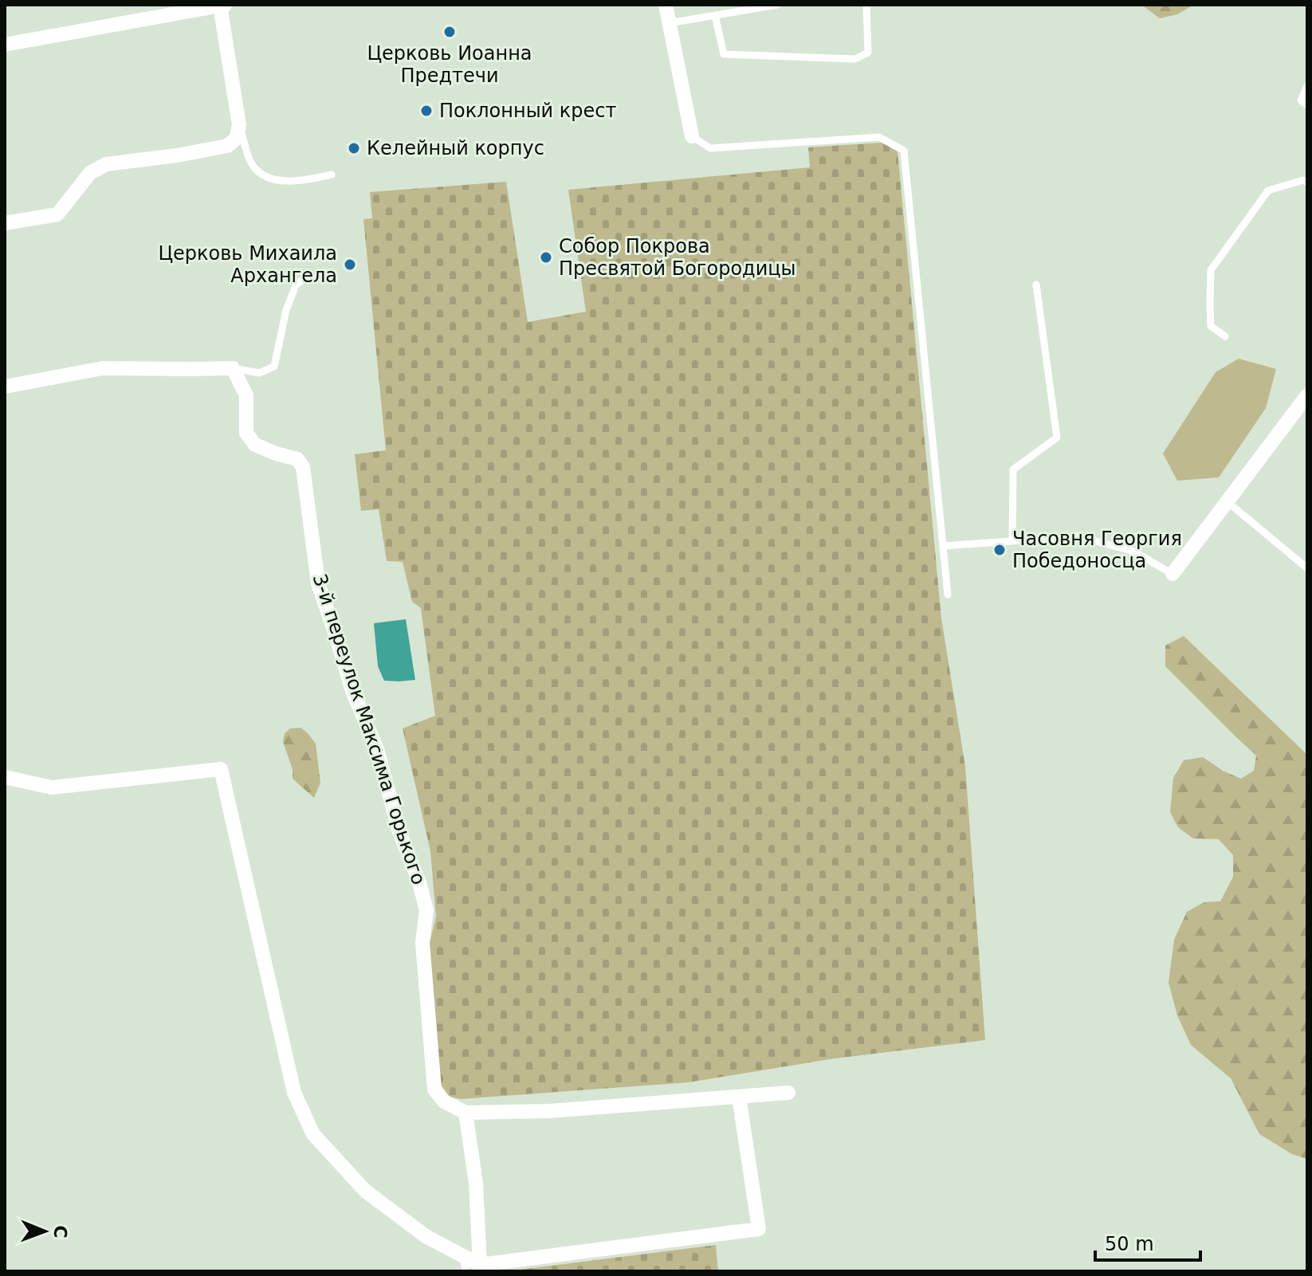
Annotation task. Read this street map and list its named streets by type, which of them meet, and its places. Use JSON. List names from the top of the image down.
{
  "streets": {
    "street": ["3-й переулок Максима Горького"]
  },
  "places": [
    "Церковь Иоанна Предтечи",
    "Поклонный крест",
    "Келейный корпус",
    "Собор Покрова Пресвятой Богородицы",
    "Церковь Михаила Архангела",
    "Часовня Георгия Победоносца"
  ],
  "scale_bar": "50 m",
  "north": "right"
}
